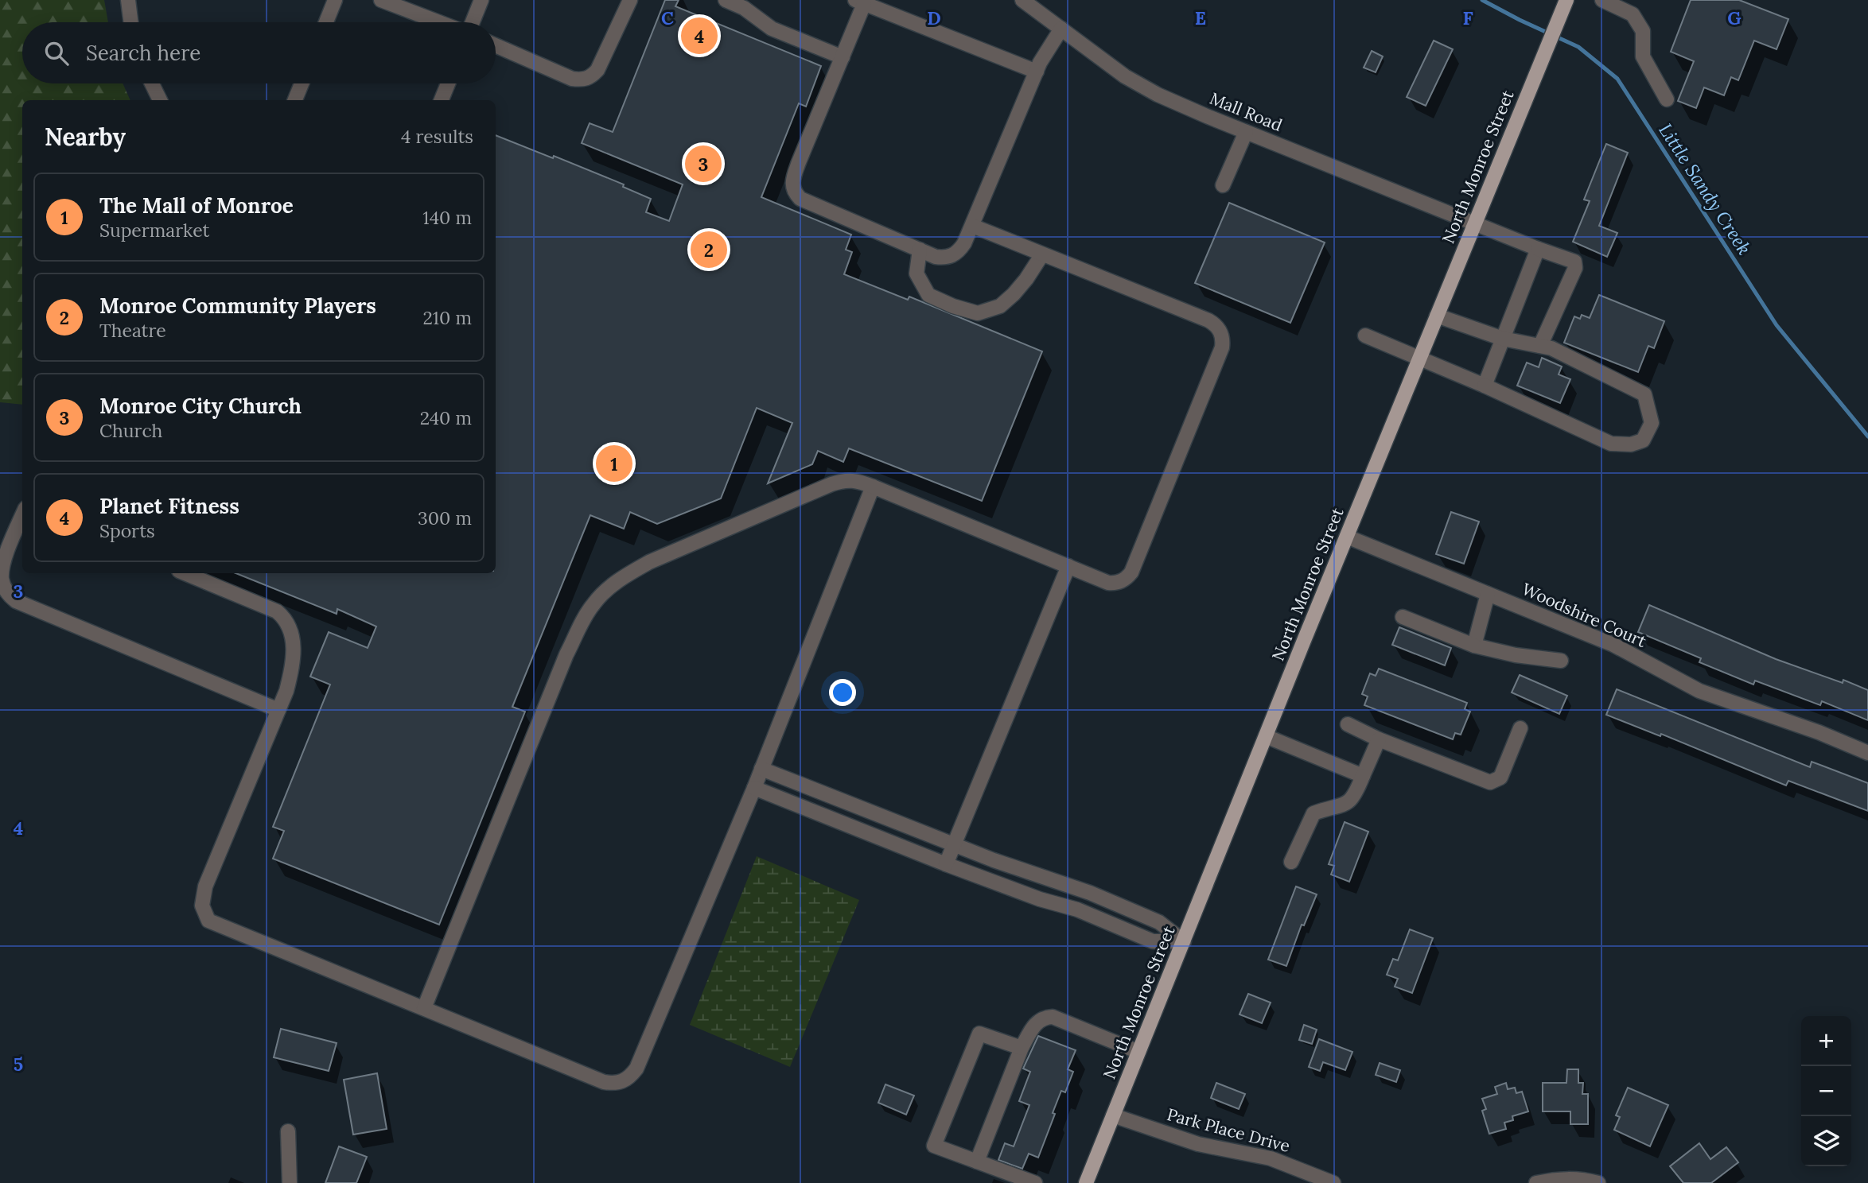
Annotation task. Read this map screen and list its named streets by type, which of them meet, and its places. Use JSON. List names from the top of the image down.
{
  "streets": {
    "main road": ["North Monroe Street"],
    "street": ["Mall Road", "Woodshire Court", "Park Place Drive"]
  },
  "crossings": [
    ["Mall Road", "North Monroe Street"],
    ["North Monroe Street", "Woodshire Court"],
    ["North Monroe Street", "Park Place Drive"]
  ],
  "water": ["Little Sandy Creek"],
  "page": {
    "pins": [
      "4",
      "3",
      "2",
      "1"
    ],
    "search": "Search here",
    "heading": ["Nearby", "4 results"],
    "list": [
      {
        "mark": "1",
        "name": "The Mall of Monroe",
        "note": "Supermarket",
        "value": "140 m"
      },
      {
        "mark": "2",
        "name": "Monroe Community Players",
        "note": "Theatre",
        "value": "210 m"
      },
      {
        "mark": "3",
        "name": "Monroe City Church",
        "note": "Church",
        "value": "240 m"
      },
      {
        "mark": "4",
        "name": "Planet Fitness",
        "note": "Sports",
        "value": "300 m"
      }
    ],
    "map_buttons": ["+", "−"]
  },
  "grid": {
    "columns": [
      "C",
      "D",
      "E",
      "F",
      "G"
    ],
    "rows": ["3", "4", "5"]
  }
}
